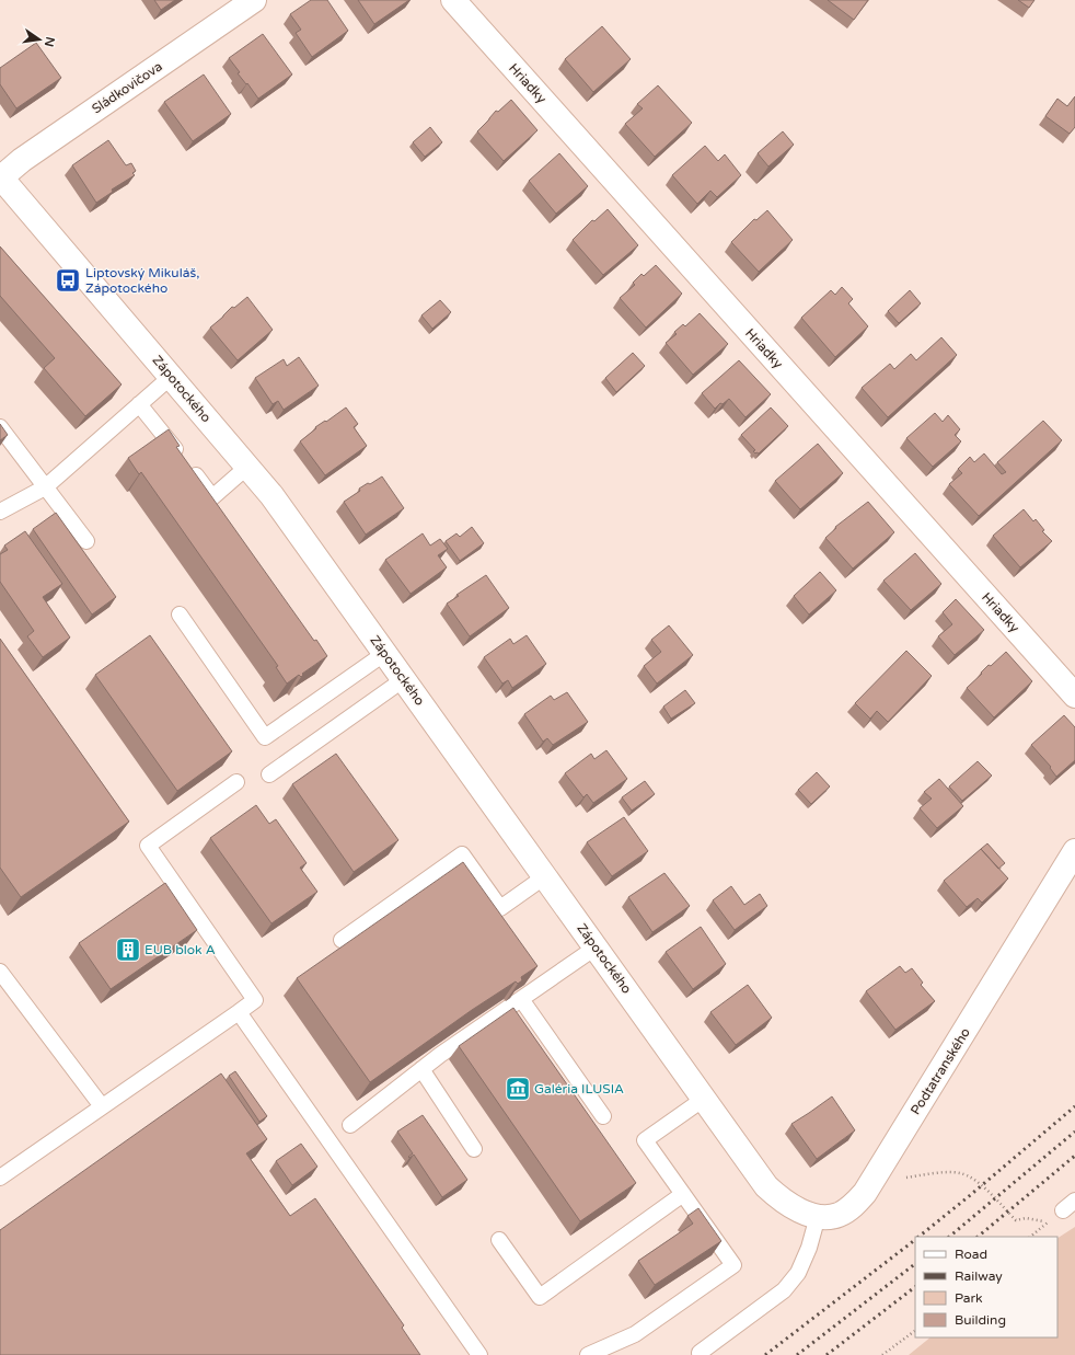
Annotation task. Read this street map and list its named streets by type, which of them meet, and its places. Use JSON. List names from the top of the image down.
{
  "streets": {
    "street": [
      "Hriadky",
      "Sládkovičova",
      "Zápotockého",
      "Podtatranského"
    ]
  },
  "crossings": [
    ["Sládkovičova", "Zápotockého"],
    ["Zápotockého", "Podtatranského"]
  ],
  "places": {
    "bus stop": ["Liptovský Mikuláš, Zápotockého"],
    "building": ["EUB blok A"],
    "museum": ["Galéria ILUSIA"]
  },
  "legend": [
    "Road",
    "Railway",
    "Park",
    "Building"
  ],
  "north": "right"
}
